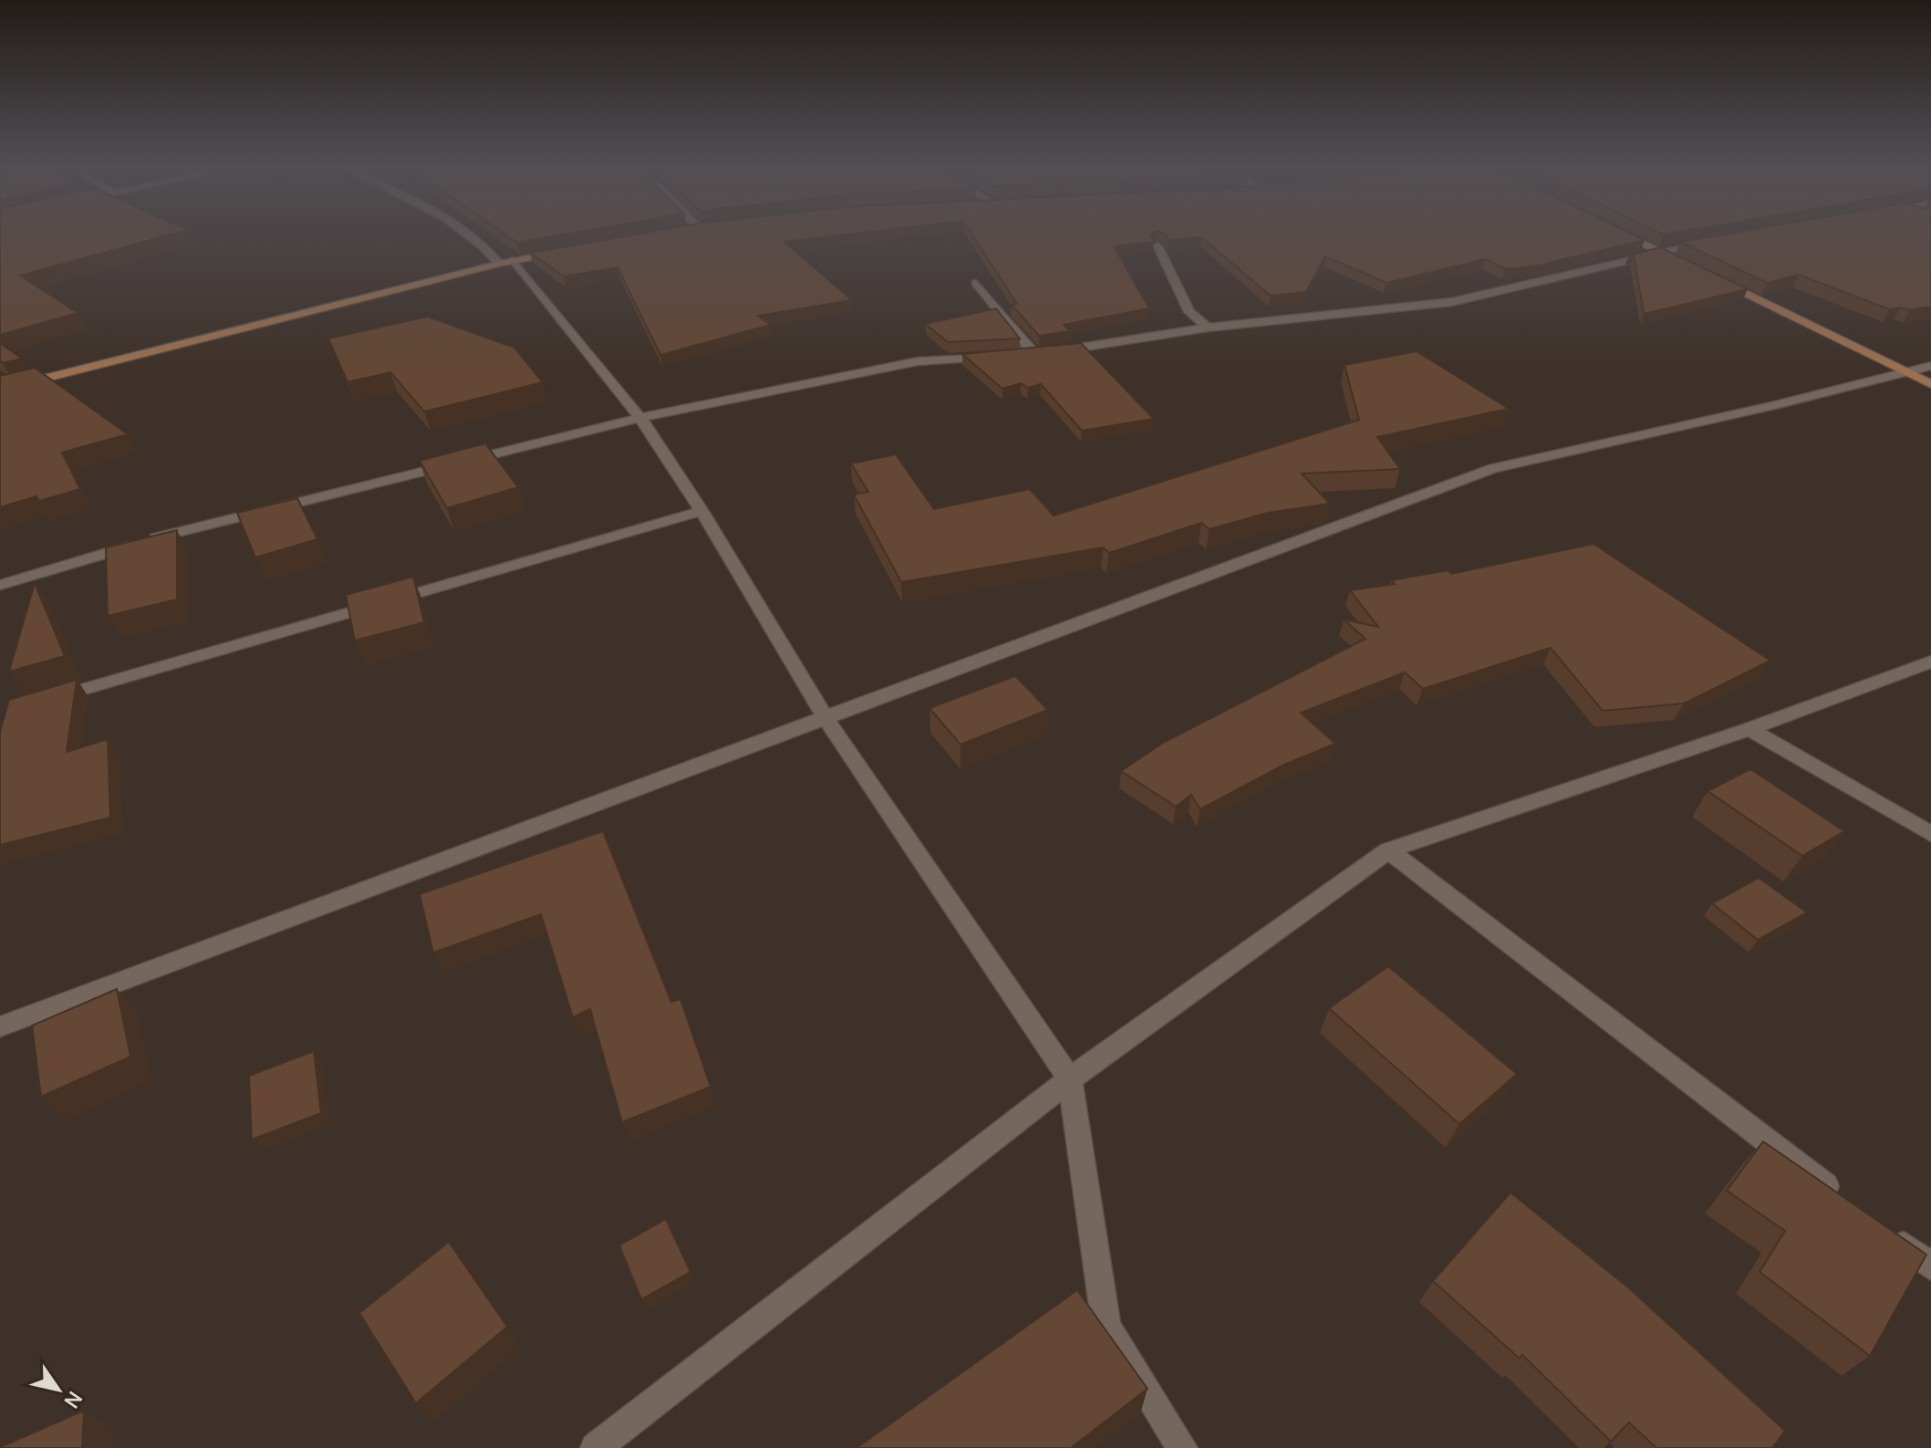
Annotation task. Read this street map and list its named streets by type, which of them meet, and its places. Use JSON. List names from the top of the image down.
{
  "north": "bottom right"
}
